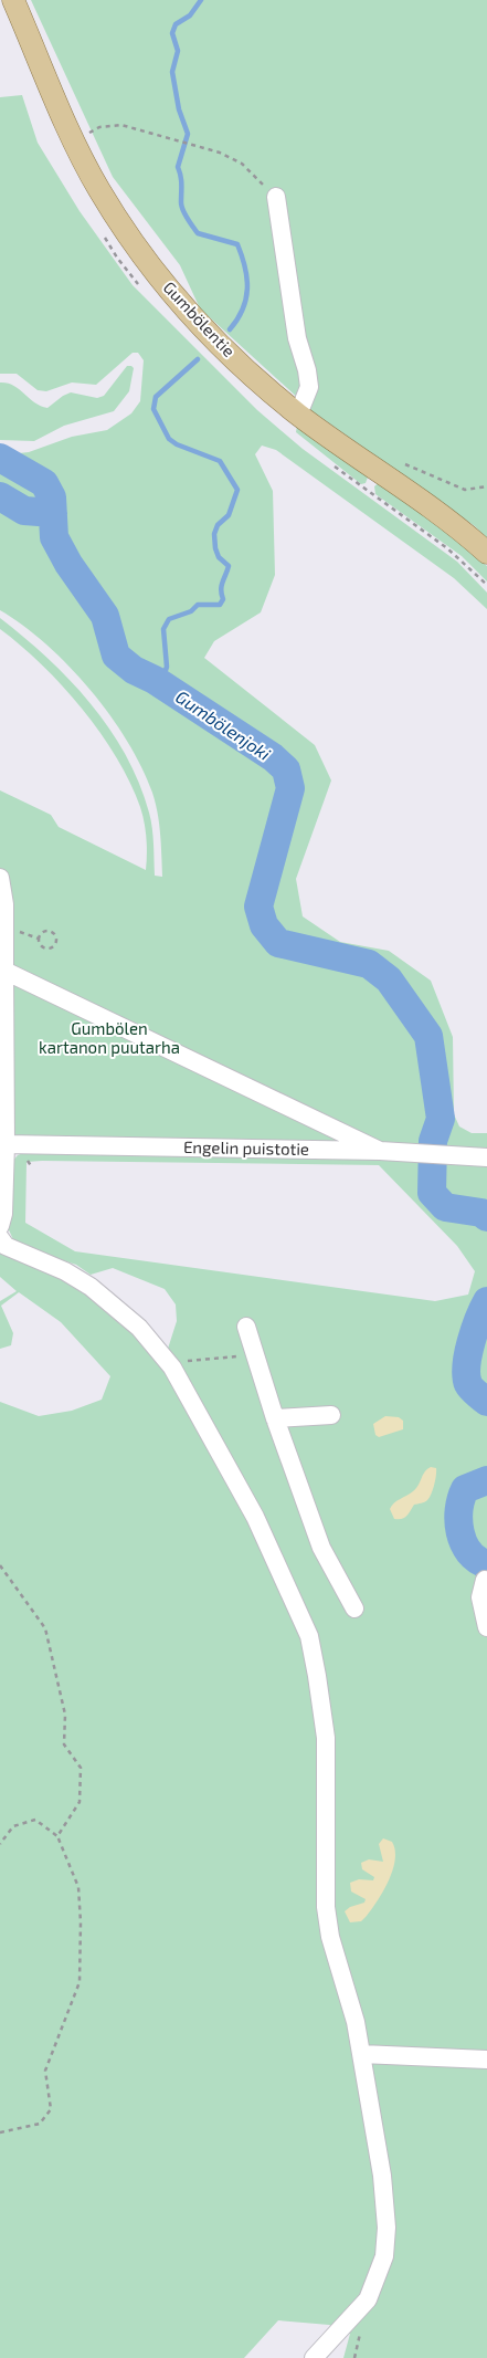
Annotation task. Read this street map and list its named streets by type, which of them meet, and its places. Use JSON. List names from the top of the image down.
{
  "streets": {
    "main road": ["Gumbölentie"],
    "street": ["Engelin puistotie"]
  },
  "water": ["Gumbölenjoki"],
  "parks": ["Gumbölen kartanon puutarha"]
}
